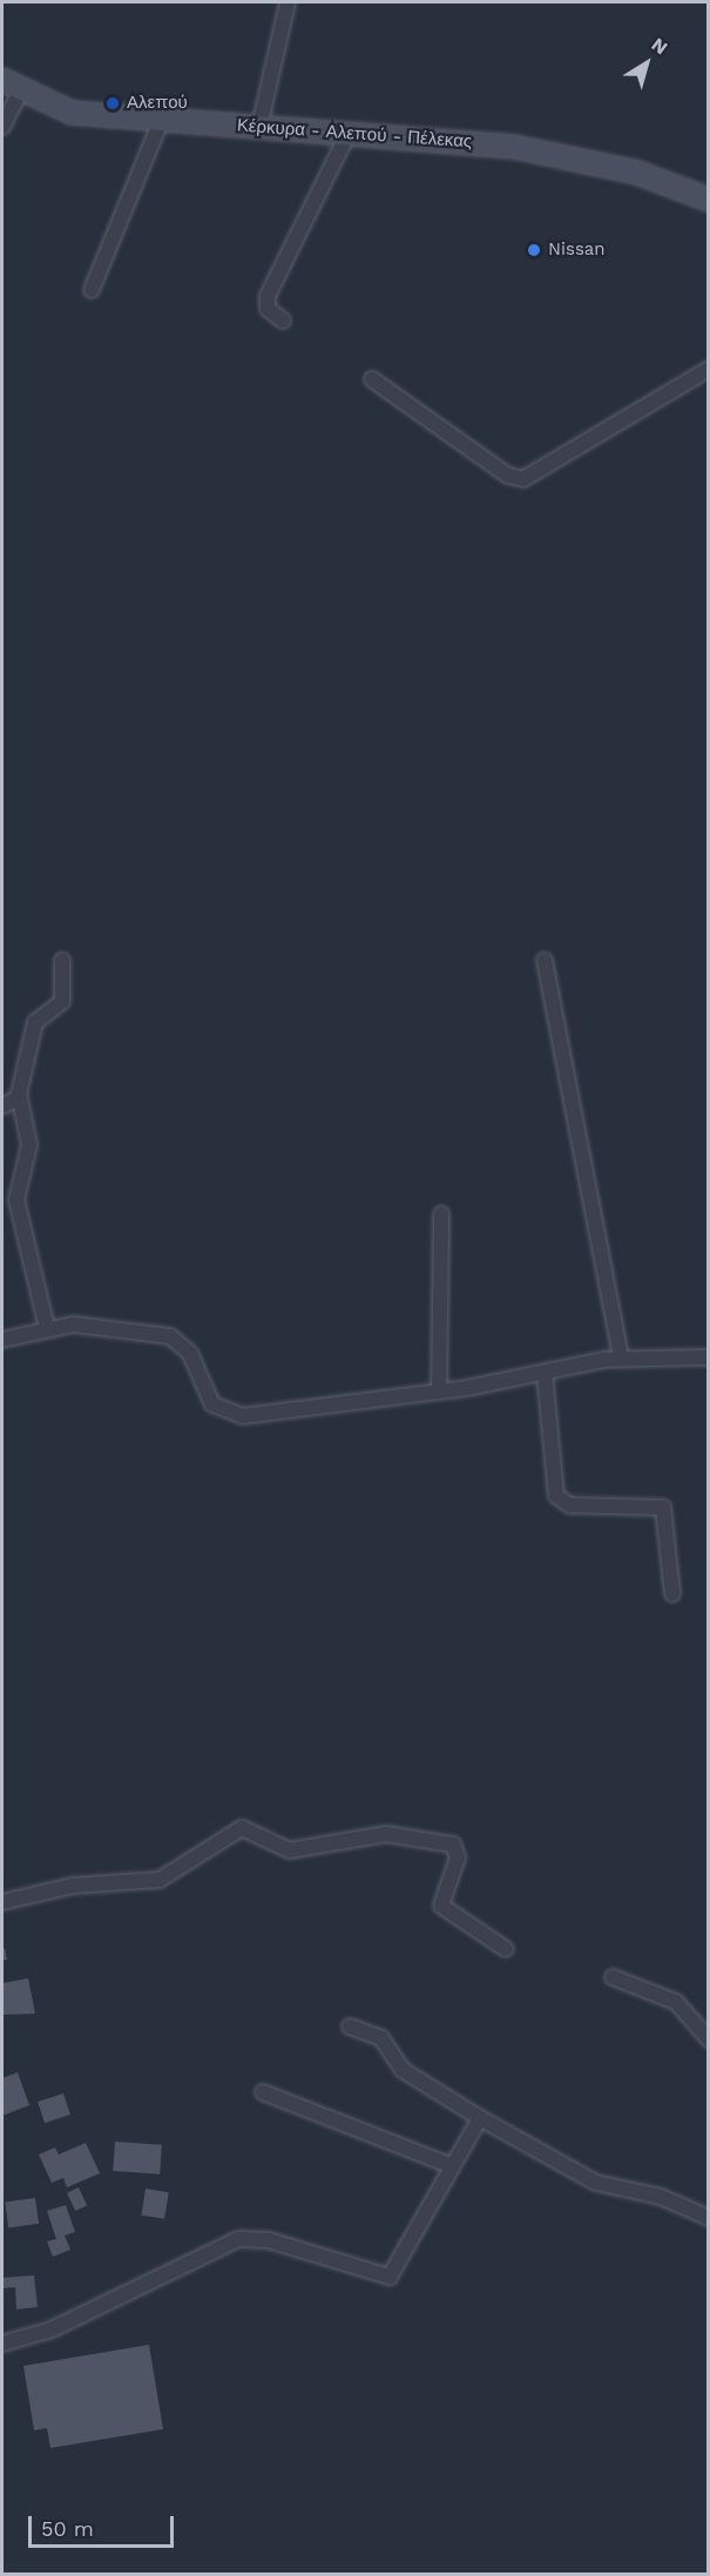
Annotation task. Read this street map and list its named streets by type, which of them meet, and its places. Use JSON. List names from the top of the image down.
{
  "streets": {
    "main road": ["Κέρκυρα - Αλεπού - Πέλεκας"]
  },
  "places": ["Αλεπού", "Nissan"],
  "scale_bar": "50 m",
  "north": "top right"
}
